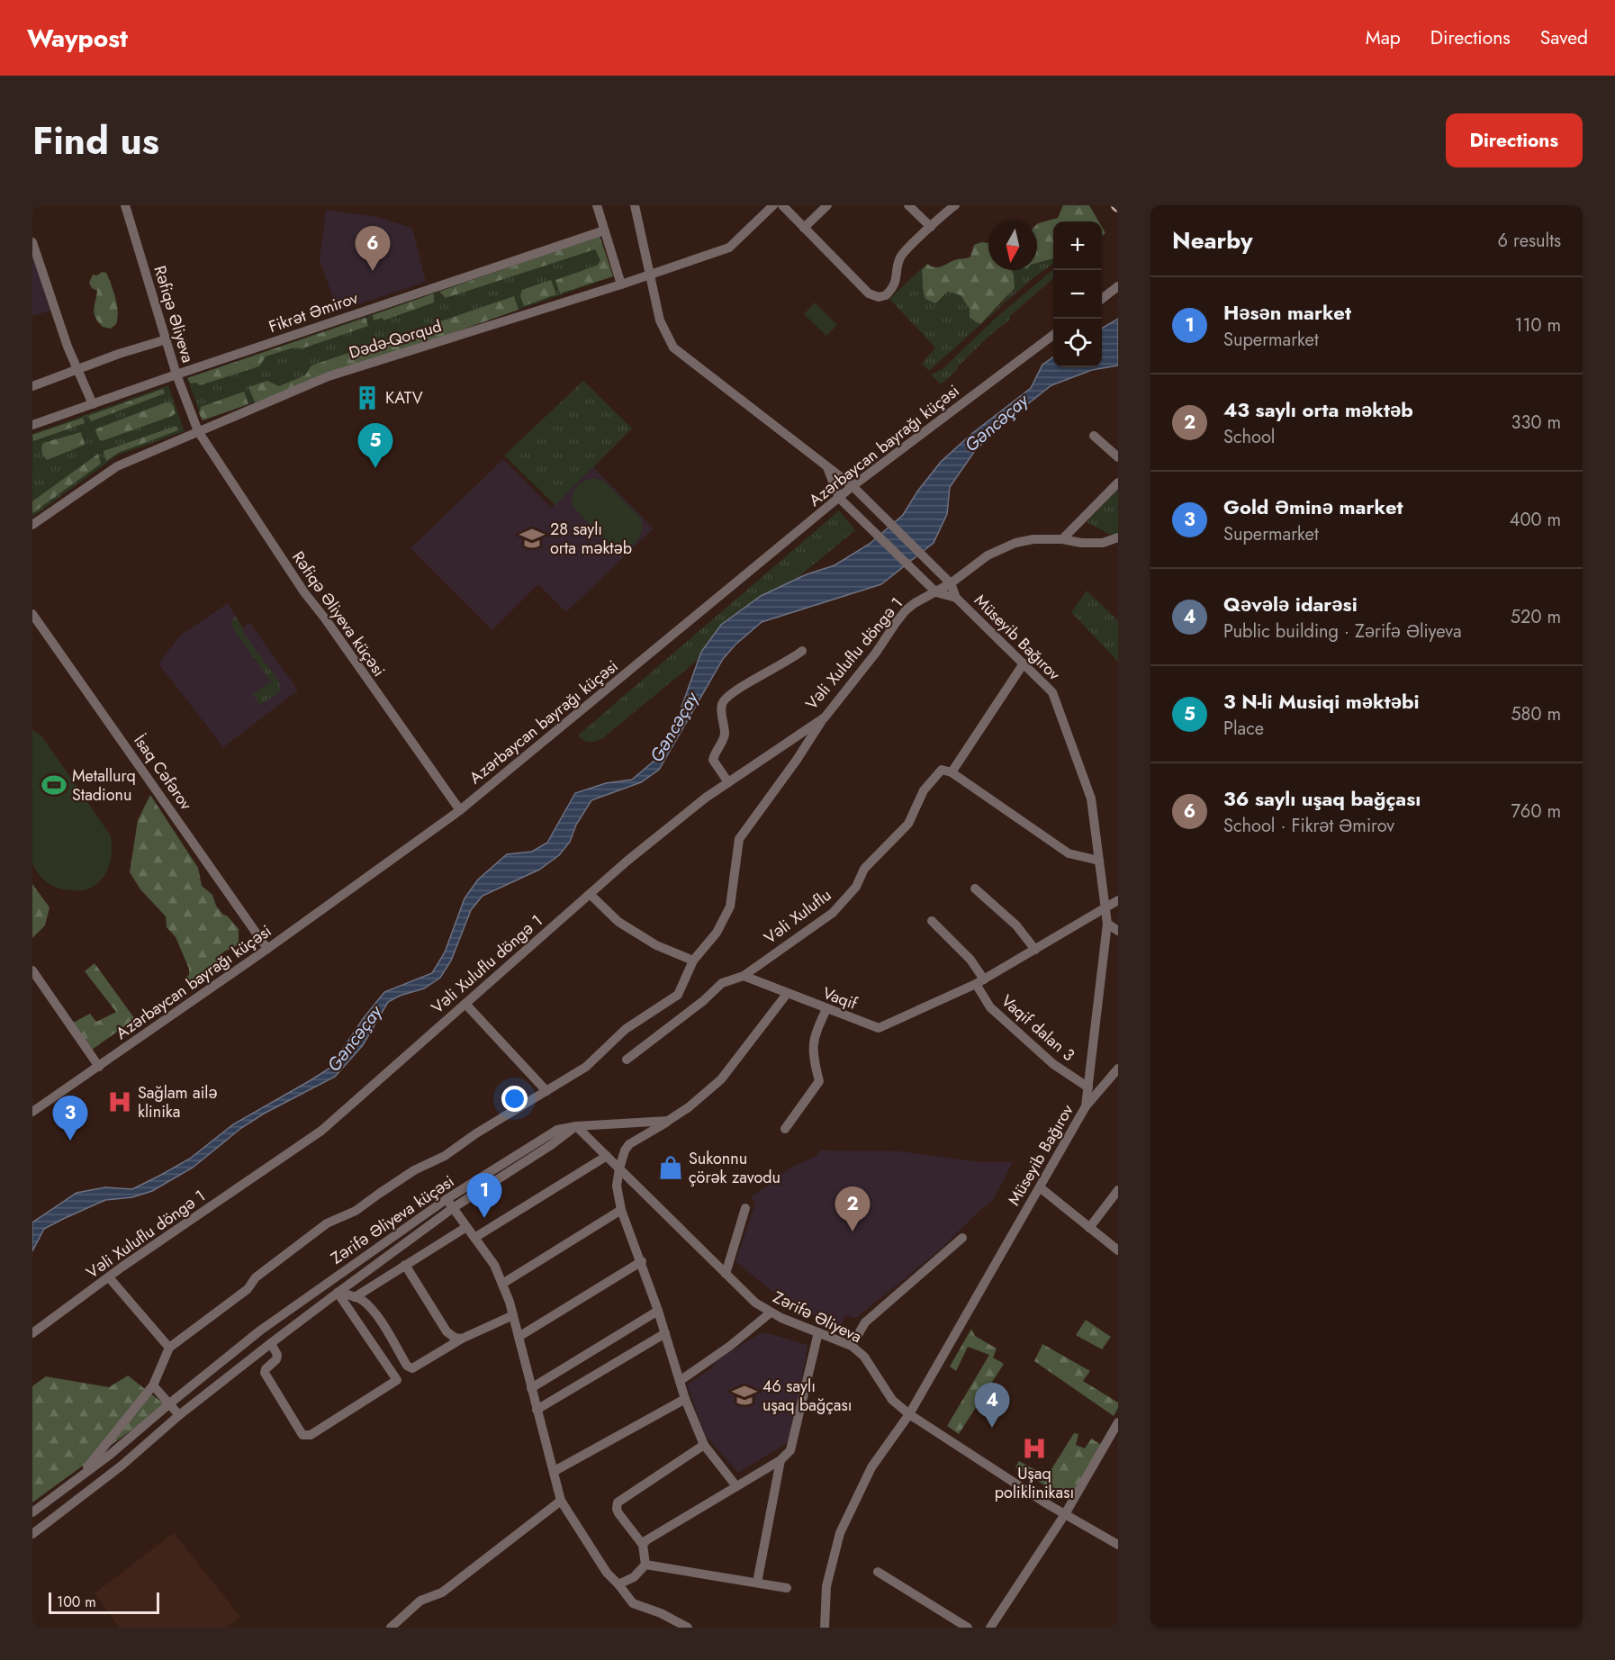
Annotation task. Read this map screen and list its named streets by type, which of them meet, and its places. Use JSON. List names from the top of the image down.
{
  "streets": {
    "street": [
      "Fikrət Əmirov",
      "Rəfiqə Əliyeva",
      "Dədə-Qorqud",
      "Azərbaycan bayrağı küçəsi",
      "Rəfiqə Əliyeva küçəsi",
      "Müseyib Bağırov",
      "Vəli Xuluflu döngə 1",
      "İsaq Cəfərov",
      "Vəli Xuluflu",
      "Vaqif",
      "Vaqif dalan 3",
      "Zərifə Əliyeva küçəsi",
      "Zərifə Əliyeva"
    ]
  },
  "crossings": [
    ["Fikrət Əmirov", "Rəfiqə Əliyeva"],
    ["Rəfiqə Əliyeva", "Dədə-Qorqud"],
    ["Rəfiqə Əliyeva", "Rəfiqə Əliyeva küçəsi"],
    ["Dədə-Qorqud", "Rəfiqə Əliyeva küçəsi"],
    ["Dədə-Qorqud", "Müseyib Bağırov"],
    ["Azərbaycan bayrağı küçəsi", "Rəfiqə Əliyeva küçəsi"],
    ["Azərbaycan bayrağı küçəsi", "Müseyib Bağırov"],
    ["Azərbaycan bayrağı küçəsi", "İsaq Cəfərov"],
    ["Müseyib Bağırov", "Vəli Xuluflu döngə 1"],
    ["Müseyib Bağırov", "Vaqif"],
    ["Müseyib Bağırov", "Vaqif dalan 3"],
    ["Müseyib Bağırov", "Zərifə Əliyeva"],
    ["Vaqif", "Vaqif dalan 3"],
    ["Zərifə Əliyeva küçəsi", "Zərifə Əliyeva"]
  ],
  "water": ["Gəncəçay"],
  "places": {
    "building": ["KATV"],
    "school or university": ["28 saylı orta məktəb", "46 saylı uşaq bağçası"],
    "sports": ["Metallurq Stadionu"],
    "hospital": ["Sağlam ailə klinika", "Uşaq poliklinikası"],
    "shop": ["Sukonnu çörək zavodu"]
  },
  "scale_bar": "100 m",
  "north": "bottom",
  "page": {
    "header": "Waypost",
    "nav": ["Map", "Directions", "Saved"],
    "title": "Find us",
    "buttons": "Directions",
    "heading": ["Nearby", "6 results"],
    "map_buttons": ["+", "−"],
    "pins": [
      "6",
      "5",
      "3",
      "1",
      "2",
      "4"
    ],
    "list": [
      {
        "mark": "1",
        "name": "Həsən market",
        "note": "Supermarket",
        "value": "110 m"
      },
      {
        "mark": "2",
        "name": "43 saylı orta məktəb",
        "note": "School",
        "value": "330 m"
      },
      {
        "mark": "3",
        "name": "Gold Əminə market",
        "note": "Supermarket",
        "value": "400 m"
      },
      {
        "mark": "4",
        "name": "Qəvələ idarəsi",
        "note": "Public building · Zərifə Əliyeva",
        "value": "520 m"
      },
      {
        "mark": "5",
        "name": "3 N-li Musiqi məktəbi",
        "note": "Place",
        "value": "580 m"
      },
      {
        "mark": "6",
        "name": "36 saylı uşaq bağçası",
        "note": "School · Fikrət Əmirov",
        "value": "760 m"
      }
    ],
    "scale": "100 m"
  }
}
